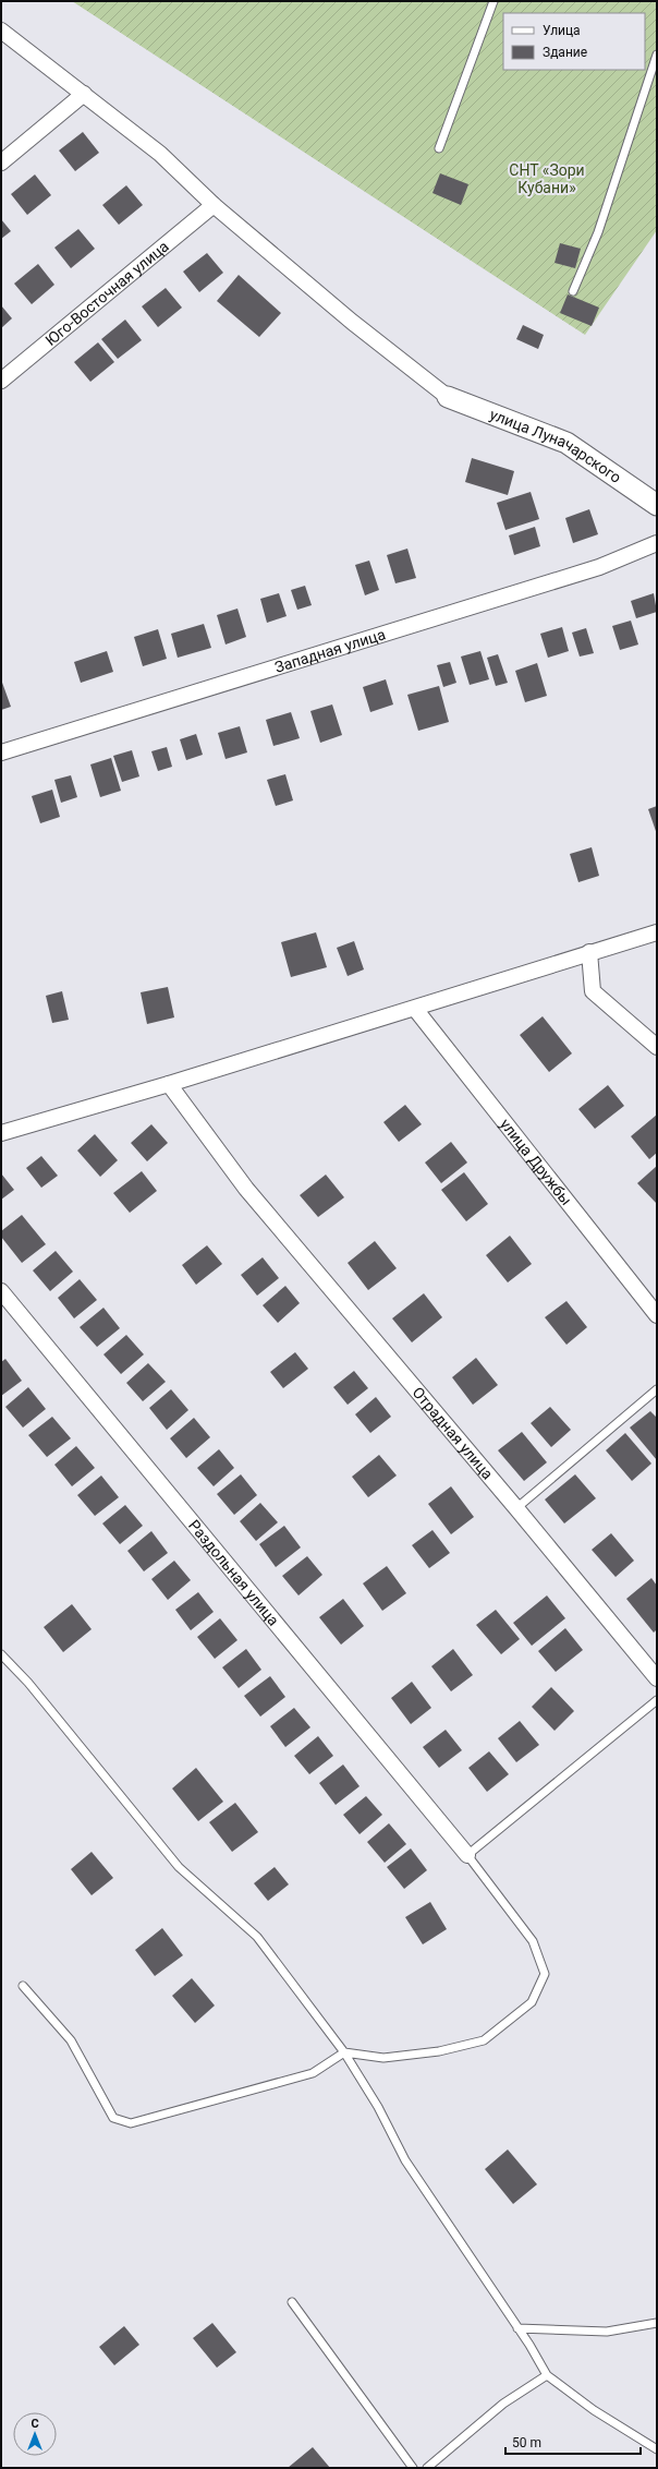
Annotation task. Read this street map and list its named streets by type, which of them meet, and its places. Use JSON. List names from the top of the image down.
{
  "streets": {
    "street": [
      "Юго-Восточная улица",
      "улица Луначарского",
      "Западная улица",
      "улица Дружбы",
      "Отрадная улица",
      "Раздольная улица"
    ]
  },
  "parks": ["СНТ «Зори Кубани»"],
  "legend": ["Улица", "Здание"],
  "scale_bar": "50 m",
  "north": "top"
}
